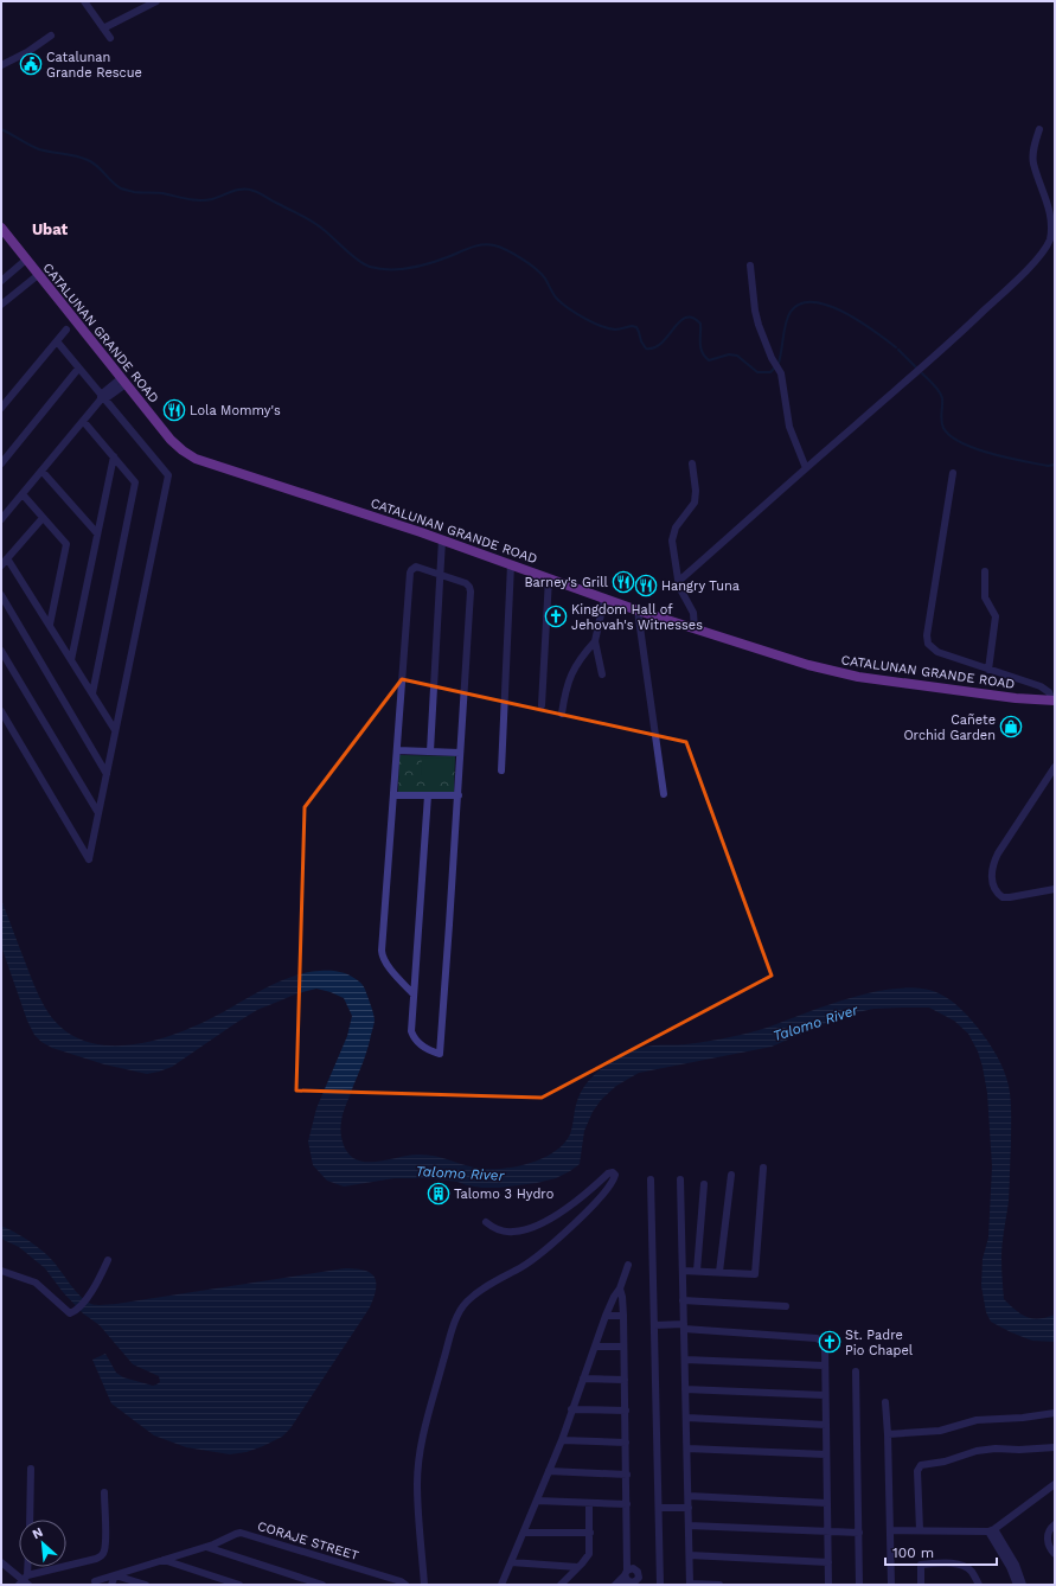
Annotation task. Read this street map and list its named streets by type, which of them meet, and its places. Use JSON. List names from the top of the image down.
{
  "streets": {
    "main road": ["CATALUNAN GRANDE ROAD"],
    "street": ["CORAJE STREET"]
  },
  "districts": ["Ubat"],
  "water": ["Talomo River"],
  "places": {
    "public building": ["Catalunan Grande Rescue"],
    "restaurant": ["Lola Mommy's", "Barney's Grill", "Hangry Tuna"],
    "church": ["Kingdom Hall of Jehovah's Witnesses", "St. Padre Pio Chapel"],
    "shop": ["Cañete Orchid Garden"],
    "building": ["Talomo 3 Hydro"]
  },
  "scale_bar": "100 m",
  "north": "top left"
}
